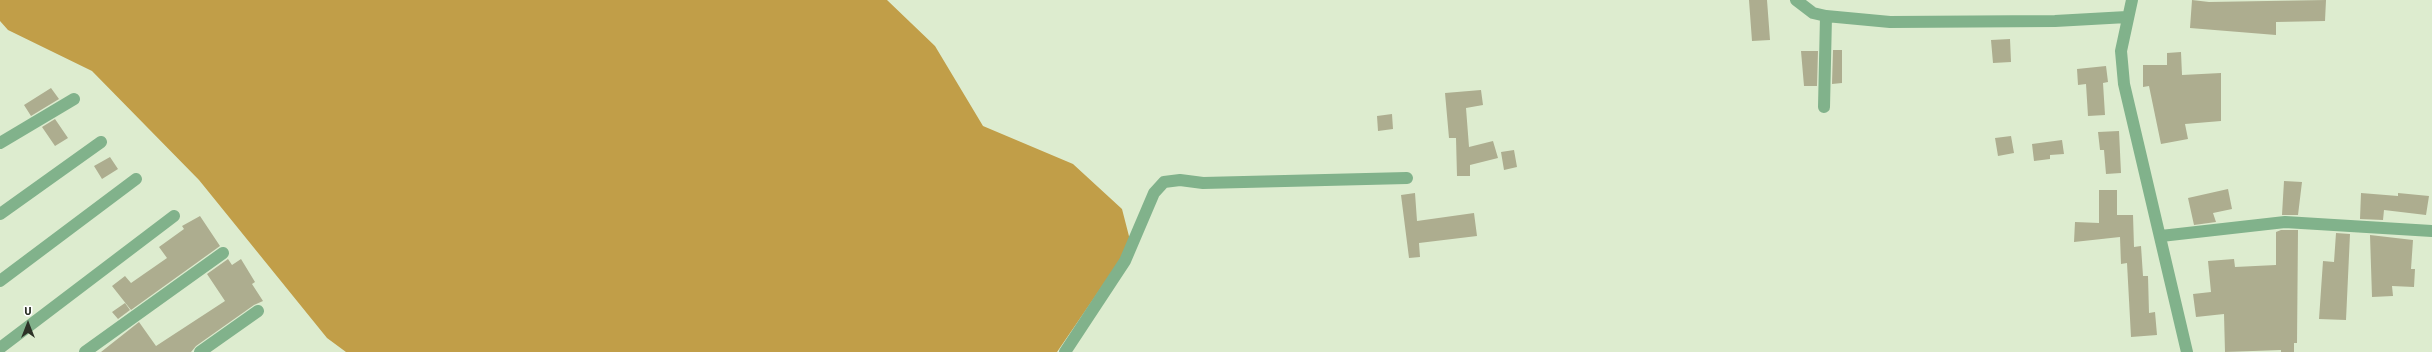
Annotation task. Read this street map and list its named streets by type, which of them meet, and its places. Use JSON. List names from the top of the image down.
{
  "north": "top"
}
